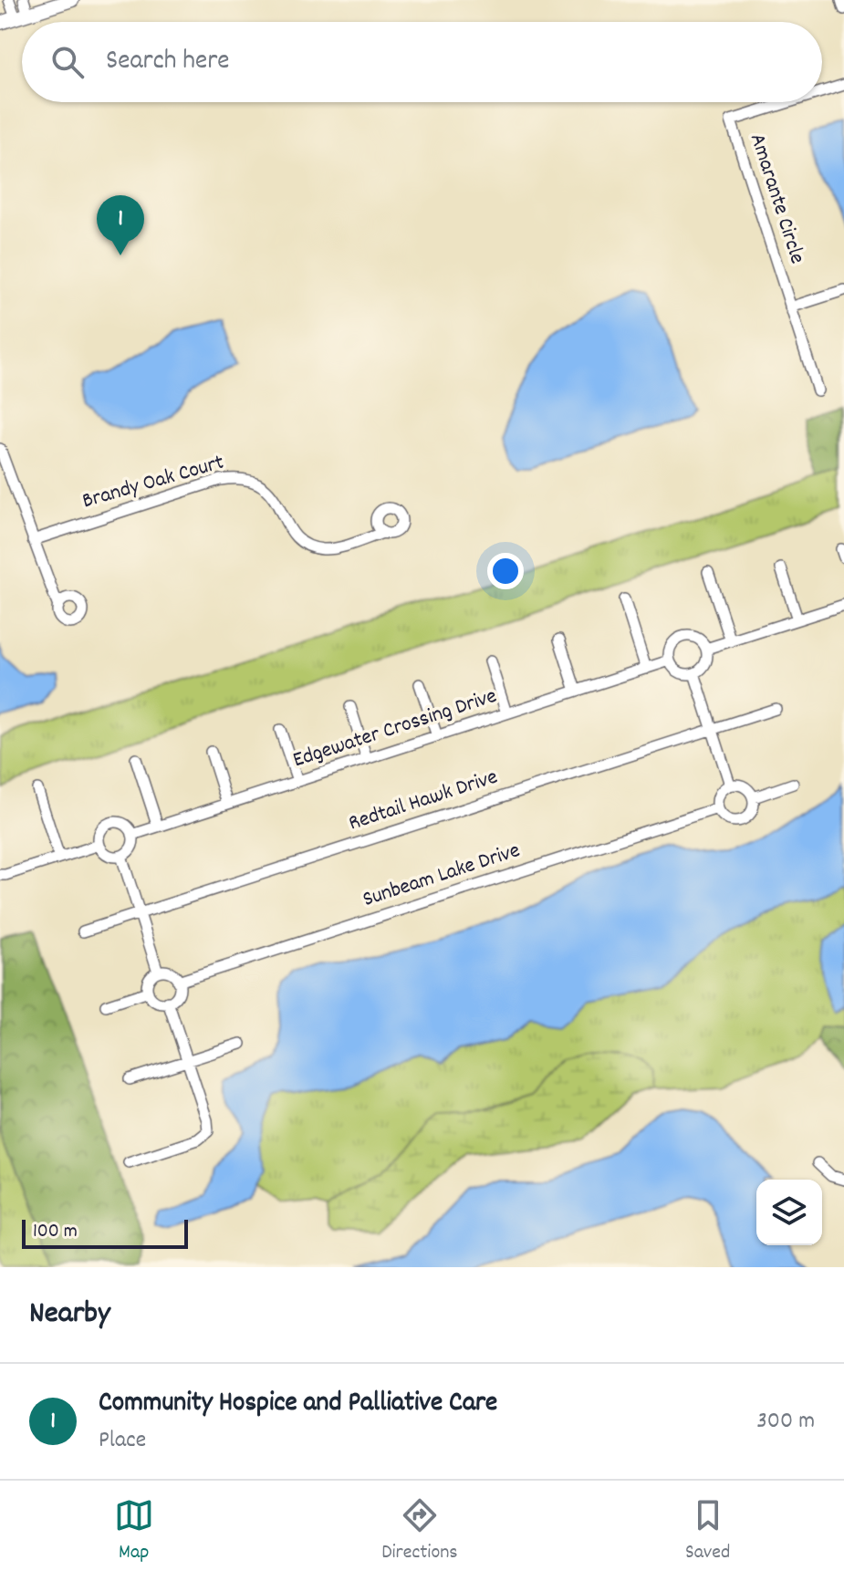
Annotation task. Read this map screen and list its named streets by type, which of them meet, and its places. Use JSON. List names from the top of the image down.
{
  "streets": {
    "street": [
      "Amarante Circle",
      "Brandy Oak Court",
      "Edgewater Crossing Drive",
      "Redtail Hawk Drive",
      "Sunbeam Lake Drive"
    ]
  },
  "scale_bar": "100 m",
  "page": {
    "search": "Search here",
    "pins": "1",
    "scale": "100 m",
    "heading": "Nearby",
    "list": [
      {
        "mark": "1",
        "name": "Community Hospice and Palliative Care",
        "note": "Place",
        "value": "300 m"
      }
    ],
    "nav": ["Map", "Directions", "Saved"]
  }
}
